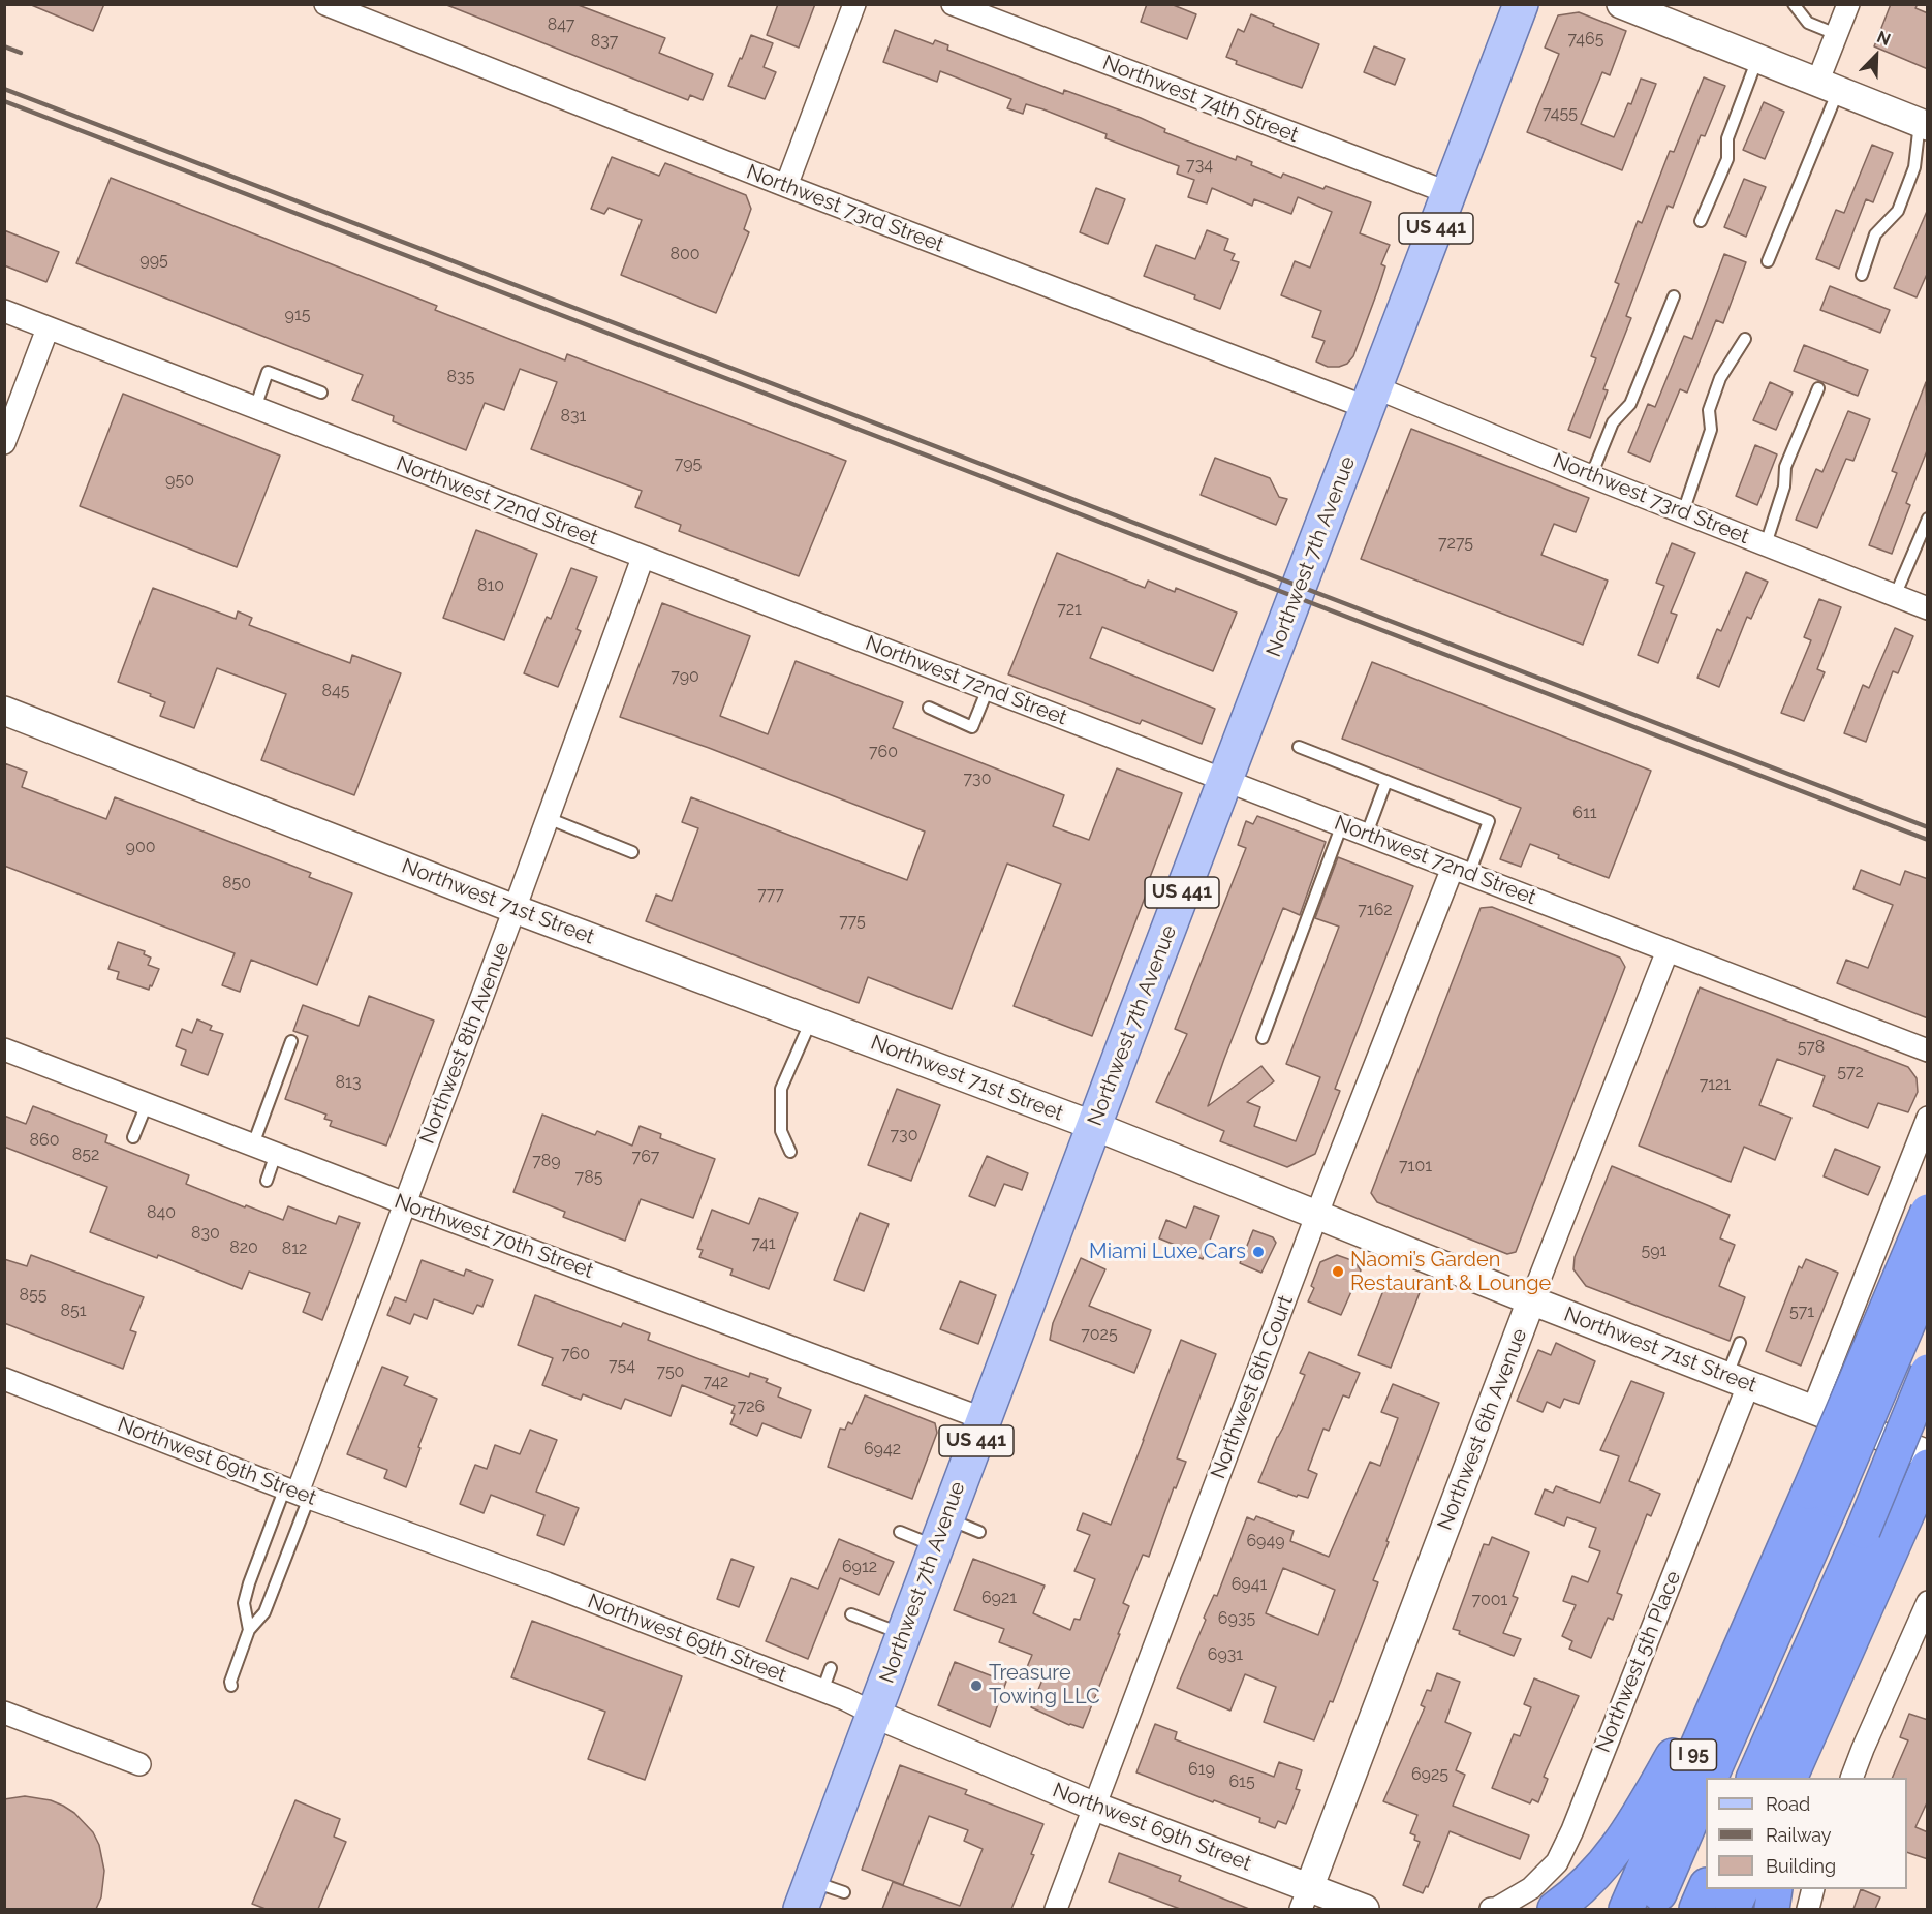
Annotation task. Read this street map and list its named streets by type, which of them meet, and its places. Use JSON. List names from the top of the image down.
{
  "streets": {
    "highway": ["I 95"],
    "main road": ["US 441", "Northwest 7th Avenue"],
    "street": [
      "Northwest 74th Street",
      "Northwest 73rd Street",
      "Northwest 72nd Street",
      "Northwest 71st Street",
      "Northwest 8th Avenue",
      "Northwest 70th Street",
      "Northwest 6th Court",
      "Northwest 6th Avenue",
      "Northwest 69th Street",
      "Northwest 5th Place"
    ]
  },
  "crossings": [
    ["Northwest 74th Street", "Northwest 7th Avenue"],
    ["Northwest 73rd Street", "Northwest 7th Avenue"],
    ["Northwest 72nd Street", "Northwest 7th Avenue"],
    ["Northwest 72nd Street", "Northwest 8th Avenue"],
    ["Northwest 72nd Street", "Northwest 6th Court"],
    ["Northwest 72nd Street", "Northwest 6th Avenue"],
    ["Northwest 7th Avenue", "Northwest 71st Street"],
    ["Northwest 7th Avenue", "Northwest 70th Street"],
    ["Northwest 7th Avenue", "Northwest 69th Street"],
    ["Northwest 71st Street", "Northwest 8th Avenue"],
    ["Northwest 71st Street", "Northwest 6th Court"],
    ["Northwest 71st Street", "Northwest 6th Avenue"],
    ["Northwest 71st Street", "Northwest 5th Place"],
    ["Northwest 8th Avenue", "Northwest 70th Street"],
    ["Northwest 8th Avenue", "Northwest 69th Street"],
    ["Northwest 6th Court", "Northwest 69th Street"],
    ["Northwest 6th Avenue", "Northwest 69th Street"]
  ],
  "places": ["Miami Luxe Cars", "Naomi’s Garden Restaurant & Lounge", "Treasure Towing LLC"],
  "house_numbers": [
    "847",
    "7465",
    "837",
    "7455",
    "734",
    "800",
    "995",
    "915",
    "835",
    "831",
    "795",
    "950",
    "7275",
    "810",
    "721",
    "790",
    "845",
    "760",
    "730",
    "611",
    "900",
    "850",
    "777",
    "7162",
    "775",
    "578",
    "572",
    "813",
    "7121",
    "730",
    "860",
    "852",
    "767",
    "789",
    "7101",
    "785",
    "840",
    "830",
    "741",
    "820",
    "812",
    "591",
    "855",
    "851",
    "571",
    "7025",
    "760",
    "754",
    "750",
    "742",
    "726",
    "6942",
    "6949",
    "6912",
    "6941",
    "6921",
    "7001",
    "6935",
    "6931",
    "619",
    "6925",
    "615"
  ],
  "legend": ["Road", "Railway", "Building"],
  "north": "top right"
}
